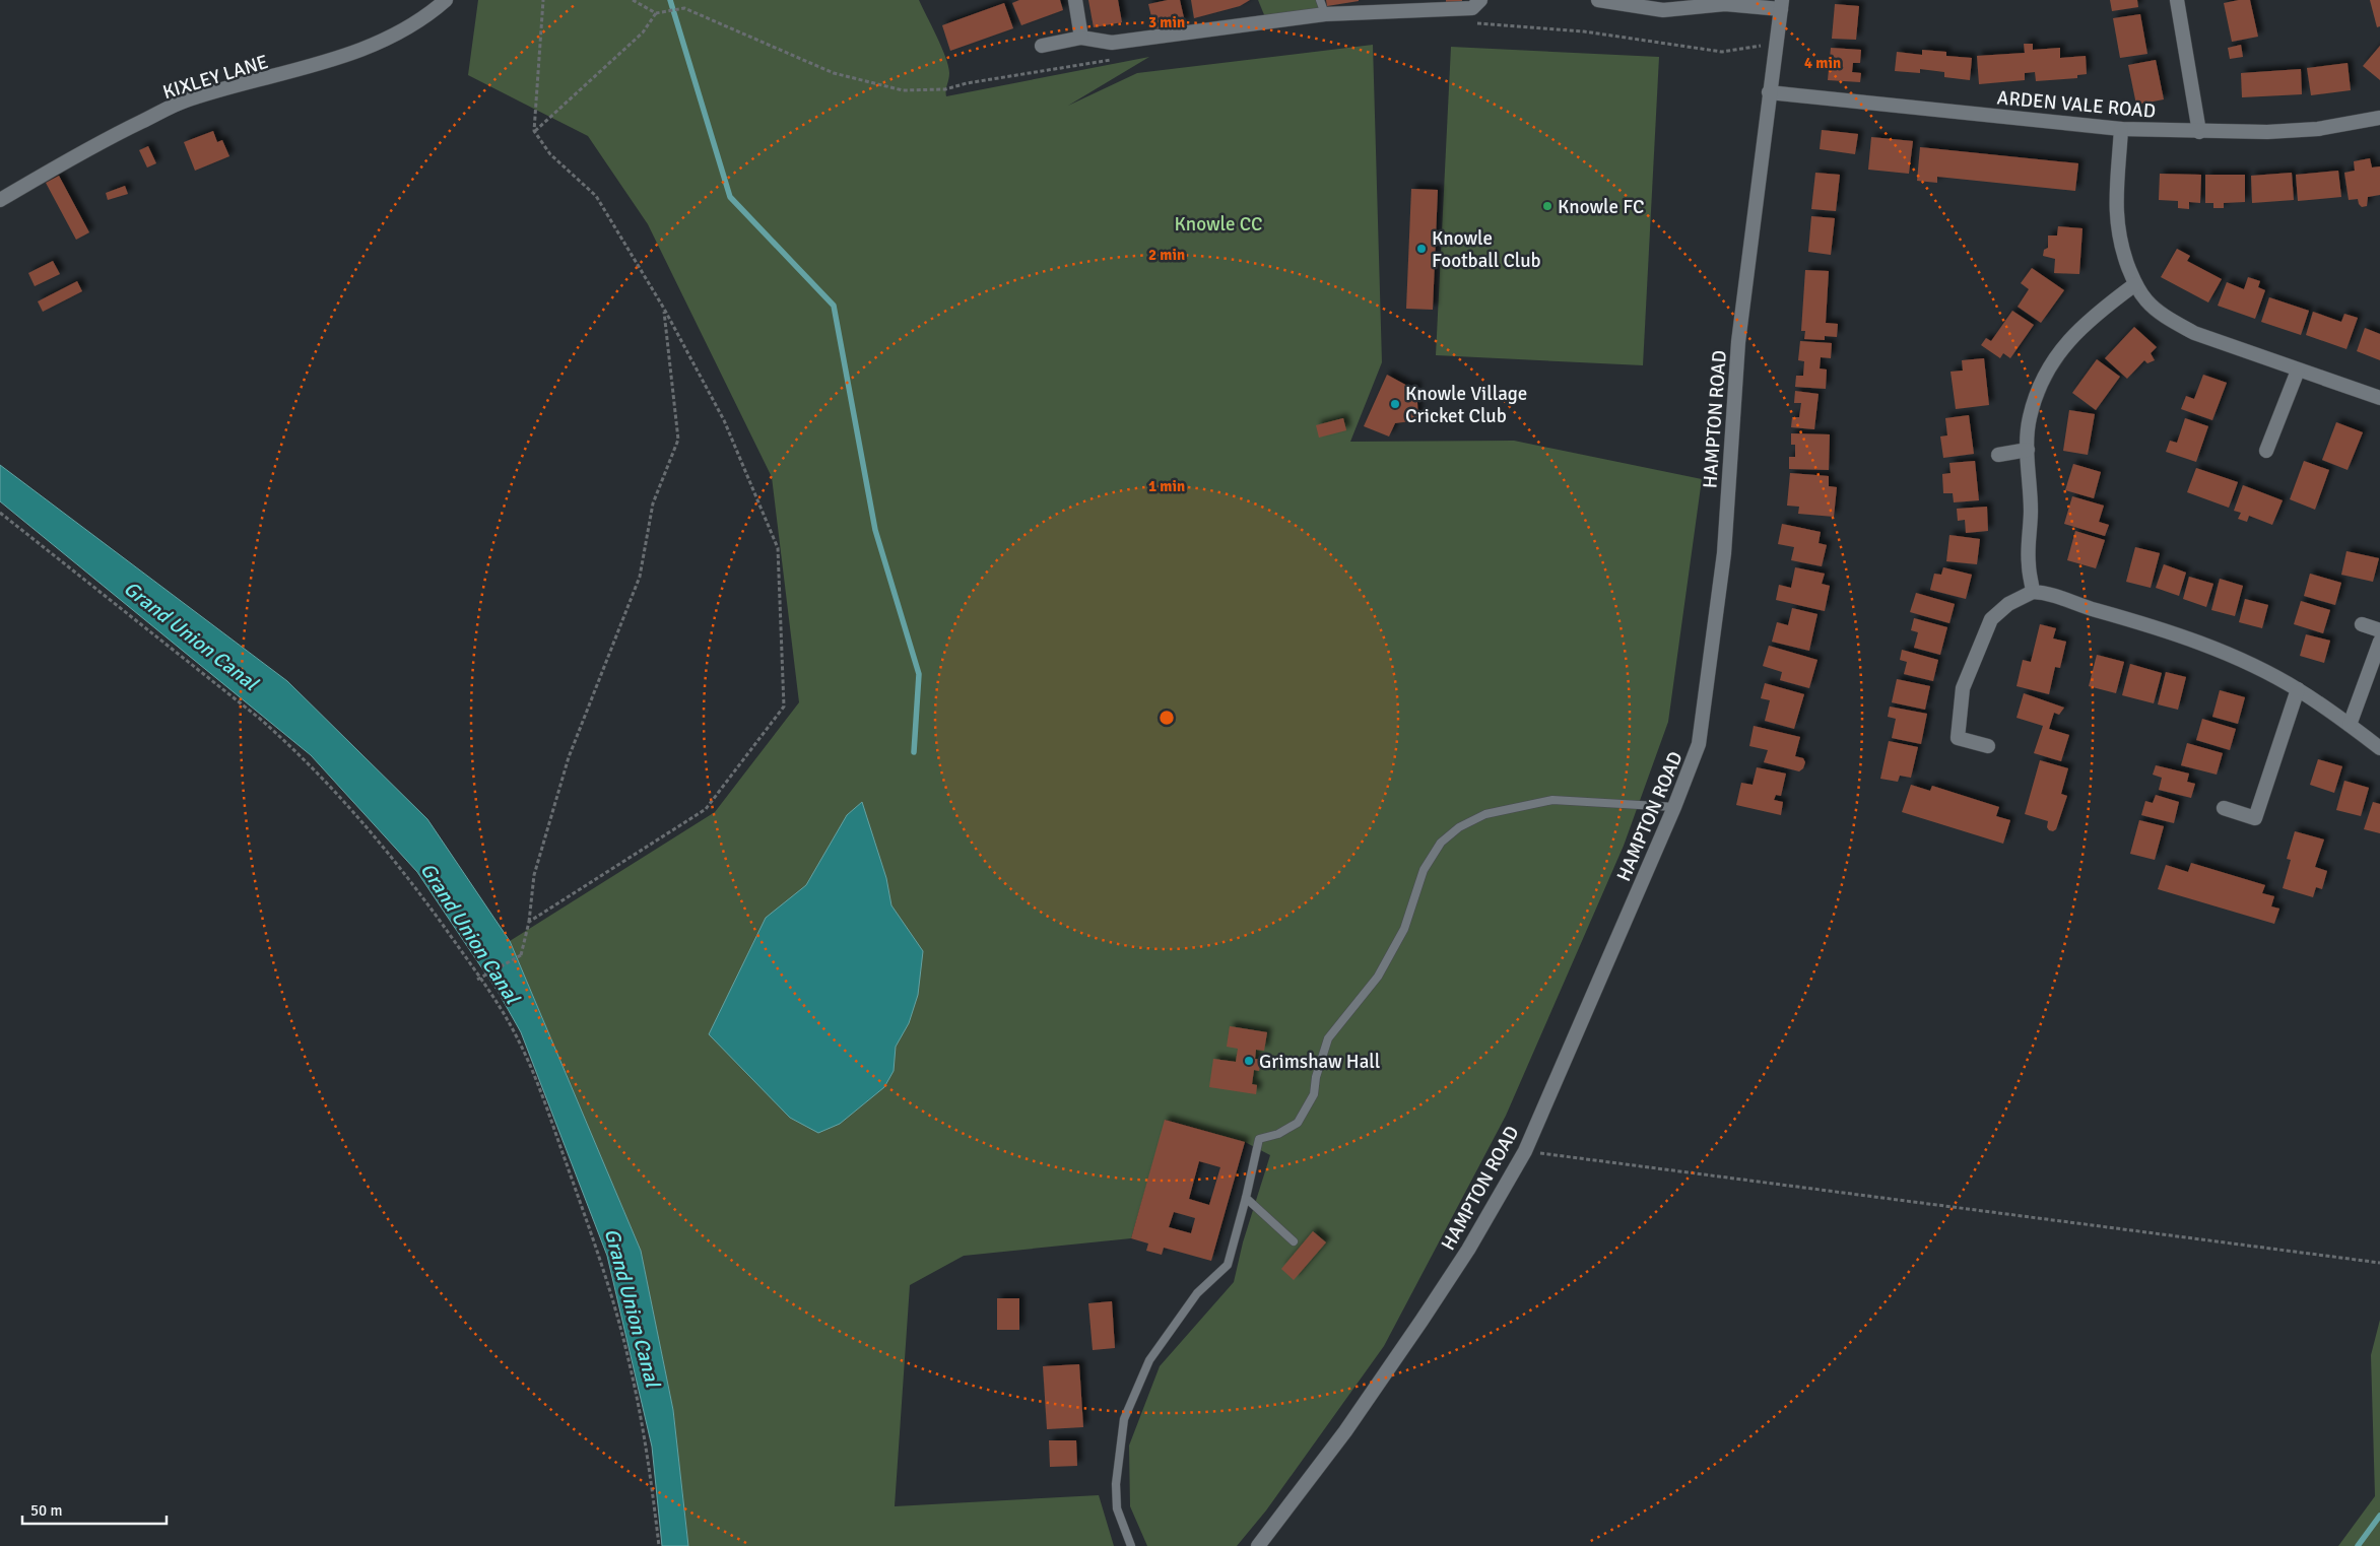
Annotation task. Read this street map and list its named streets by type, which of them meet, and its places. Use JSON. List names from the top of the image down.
{
  "streets": {
    "street": ["KIXLEY LANE", "ARDEN VALE ROAD", "HAMPTON ROAD"]
  },
  "crossings": [
    ["ARDEN VALE ROAD", "HAMPTON ROAD"]
  ],
  "water": ["Grand Union Canal"],
  "parks": ["Knowle CC"],
  "places": [
    "Knowle FC",
    "Knowle Football Club",
    "Knowle Village Cricket Club",
    "Grimshaw Hall"
  ],
  "scale_bar": "50 m",
  "rings": [
    "3 min",
    "4 min",
    "2 min",
    "1 min"
  ]
}
